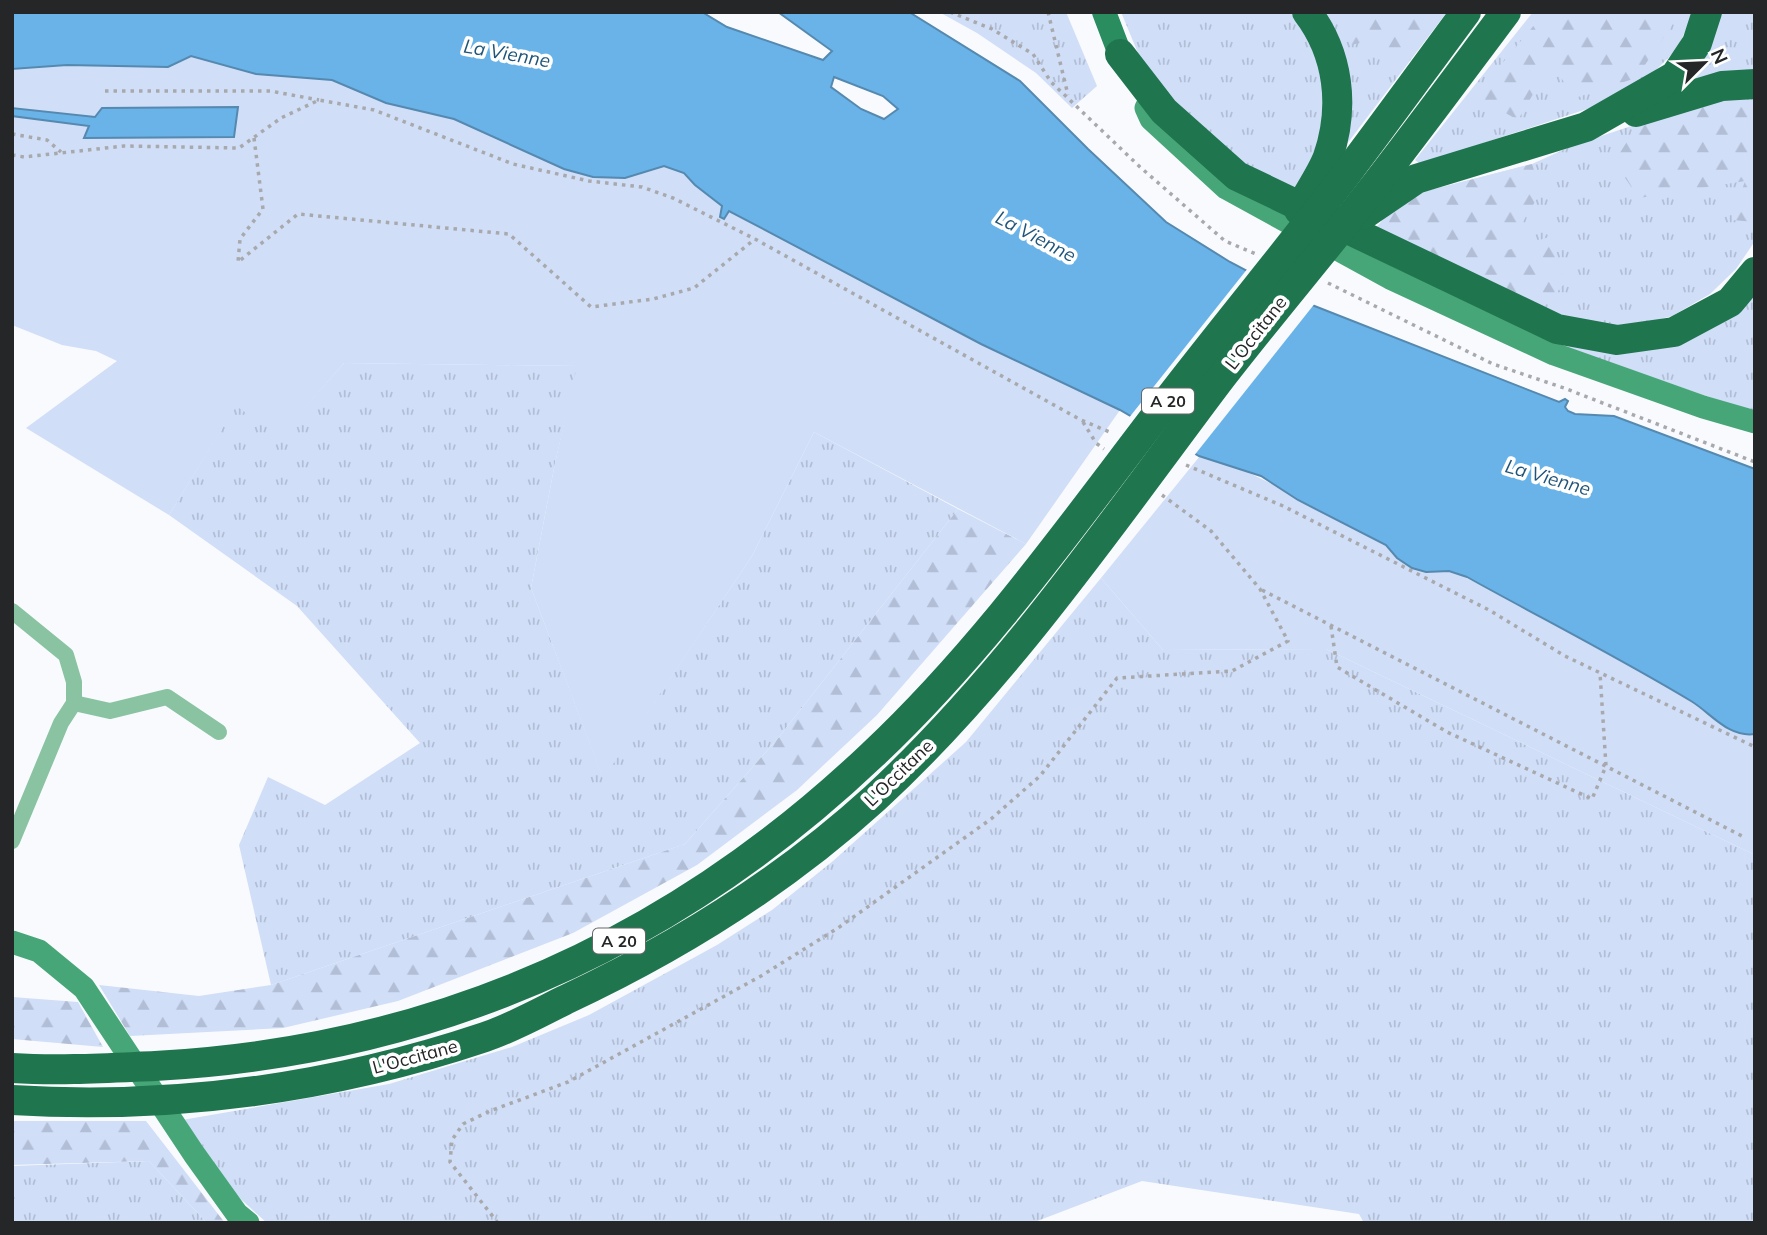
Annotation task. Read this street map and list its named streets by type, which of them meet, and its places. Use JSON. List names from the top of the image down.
{
  "streets": {
    "highway": ["L'Occitane", "A 20"]
  },
  "water": ["La Vienne"],
  "north": "top right"
}
